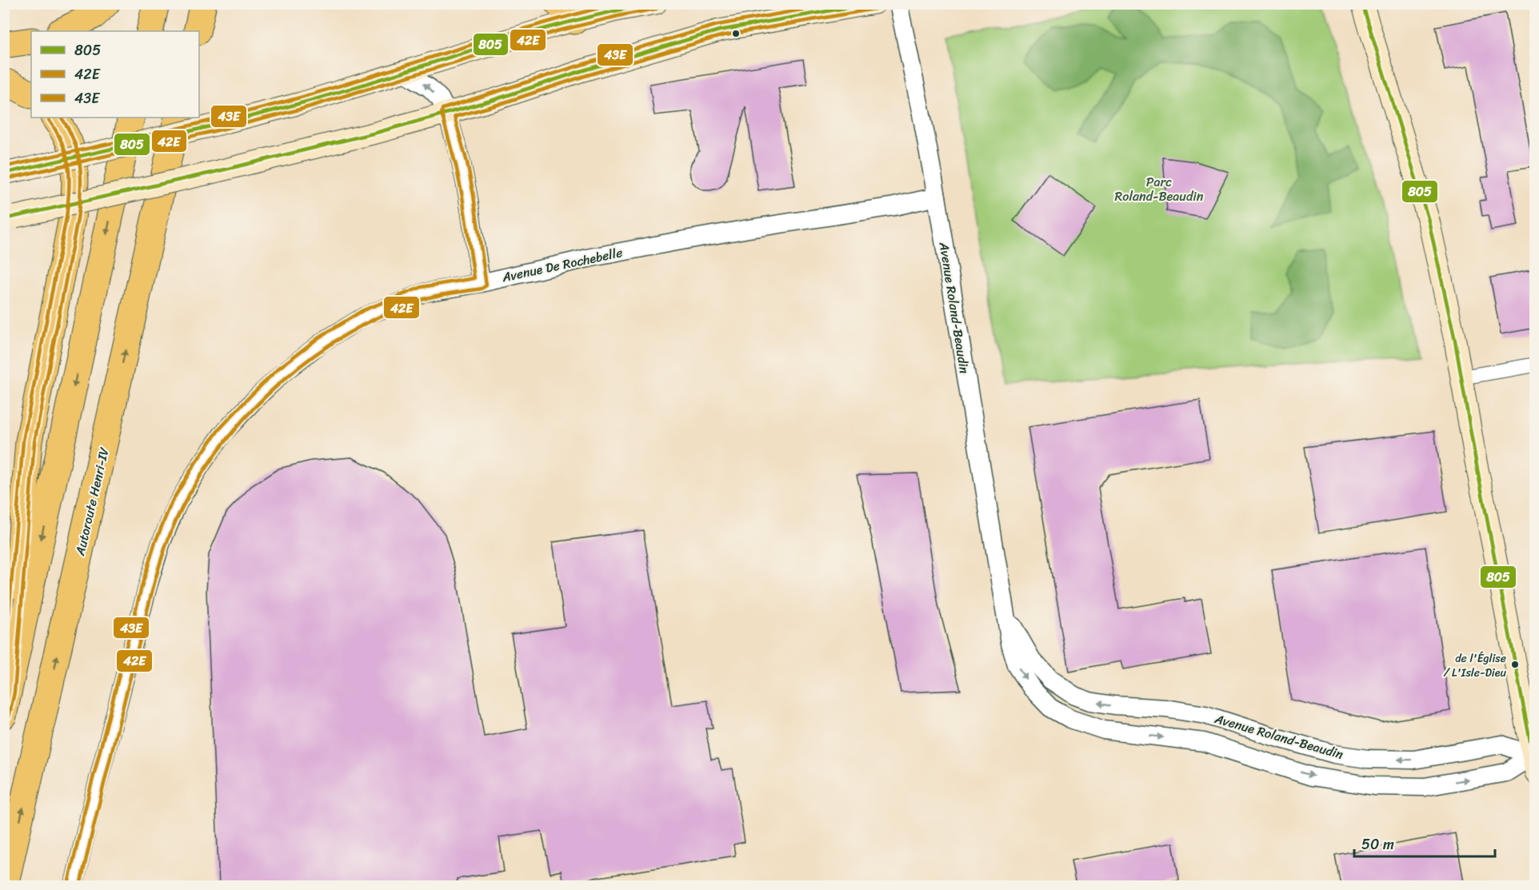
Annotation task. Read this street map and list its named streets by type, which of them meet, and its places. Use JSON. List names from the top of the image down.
{
  "streets": {
    "highway": ["Autoroute Henri-IV"],
    "street": ["Avenue De Rochebelle", "Avenue Roland-Beaudin"]
  },
  "crossings": [
    ["Avenue De Rochebelle", "Avenue Roland-Beaudin"]
  ],
  "parks": ["Parc Roland-Beaudin"],
  "places": ["de l'Église / L'Isle-Dieu"],
  "lines": ["transit line 805", "transit line 43E", "transit line 42E"],
  "legend": ["805", "42E", "43E"],
  "scale_bar": "50 m"
}
